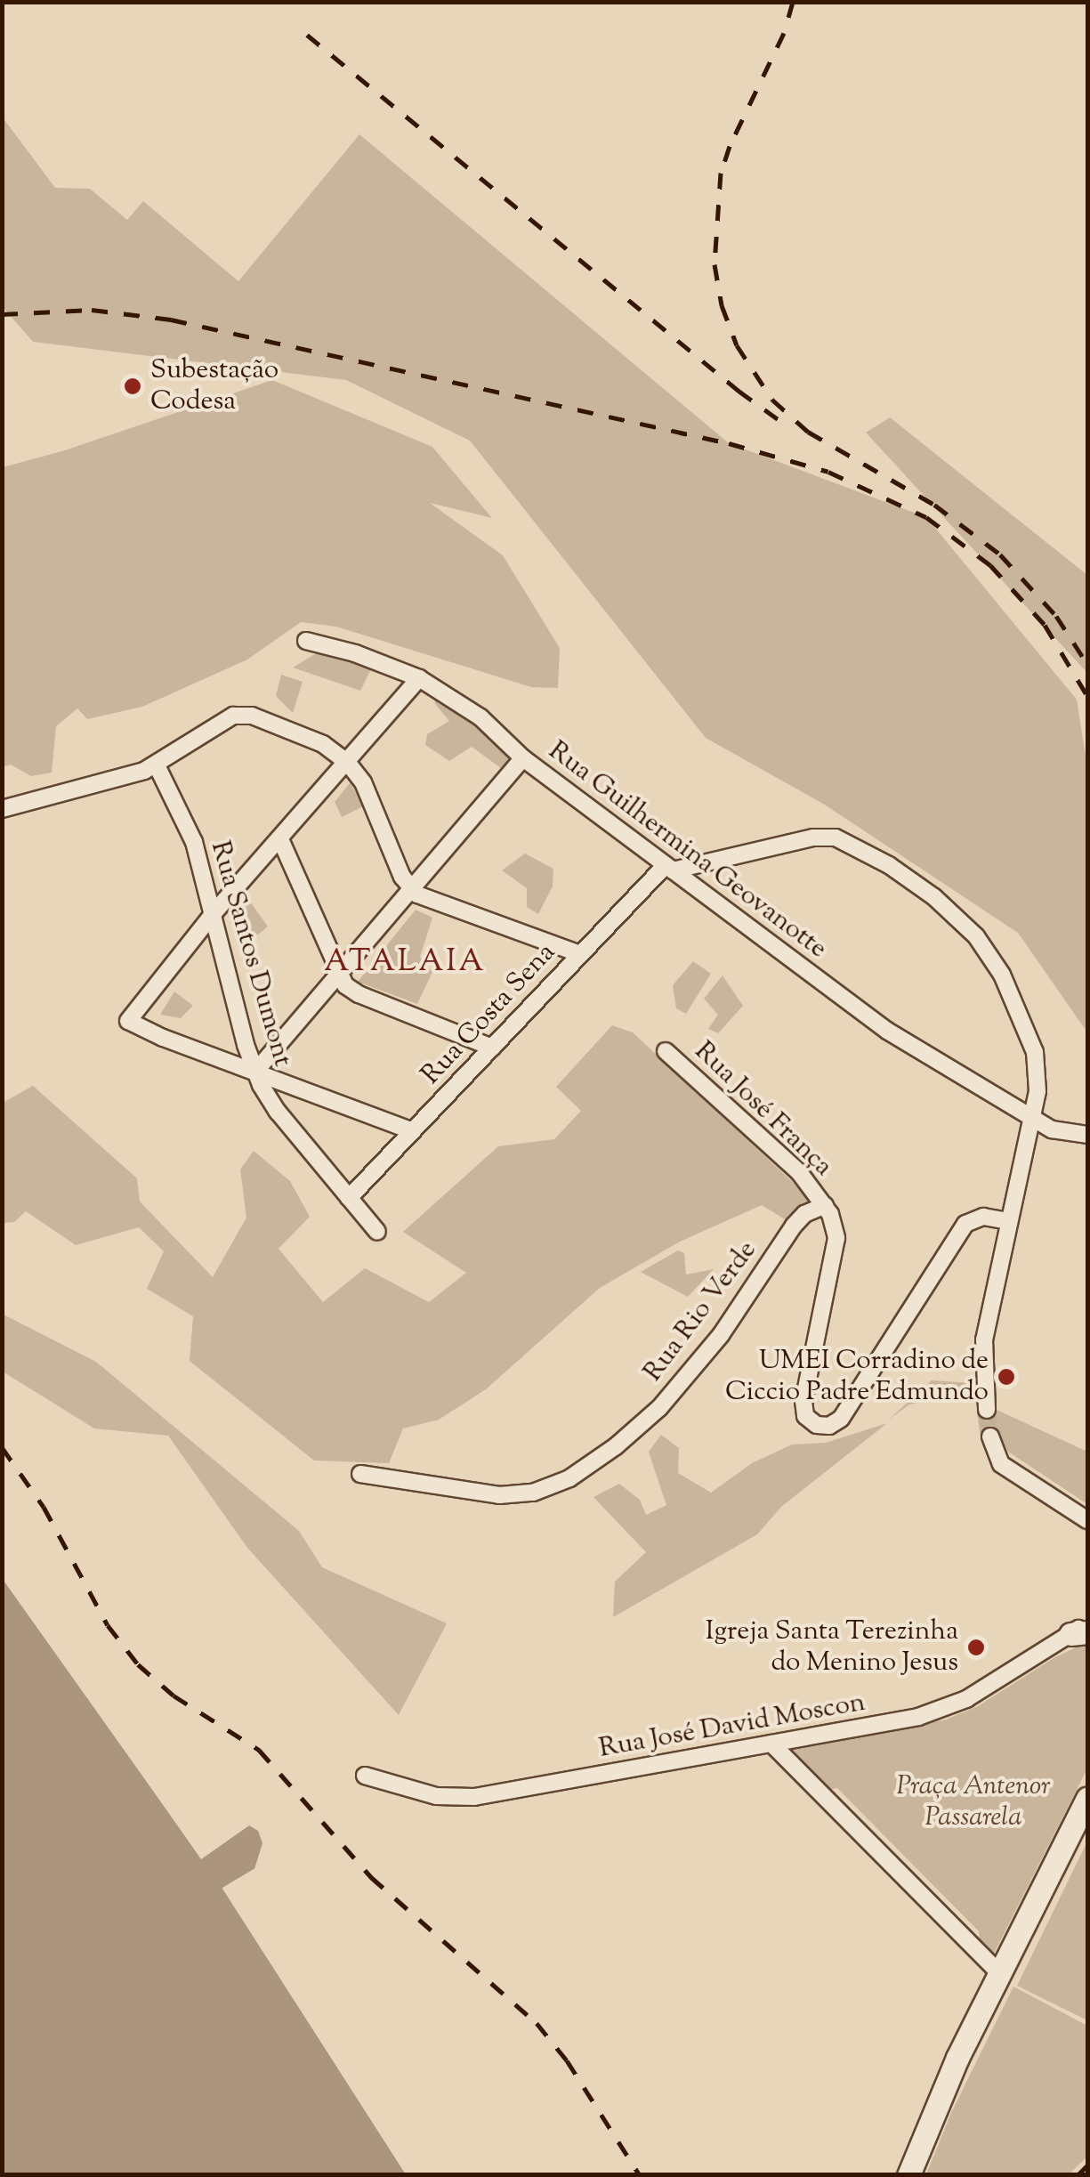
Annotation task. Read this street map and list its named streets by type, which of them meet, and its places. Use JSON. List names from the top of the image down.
{
  "streets": {
    "street": [
      "Rua Guilhermina Geovanotte",
      "Rua Santos Dumont",
      "Rua Costa Sena",
      "Rua José França",
      "Rua Rio Verde",
      "Rua José David Moscon"
    ]
  },
  "crossings": [
    ["Rua Guilhermina Geovanotte", "Rua Costa Sena"],
    ["Rua Santos Dumont", "Rua Costa Sena"],
    ["Rua José França", "Rua Rio Verde"]
  ],
  "districts": ["ATALAIA"],
  "parks": ["Praça Antenor Passarela"],
  "places": ["Subestação Codesa", "UMEI Corradino de Ciccio Padre Edmundo", "Igreja Santa Terezinha do Menino Jesus"]
}
